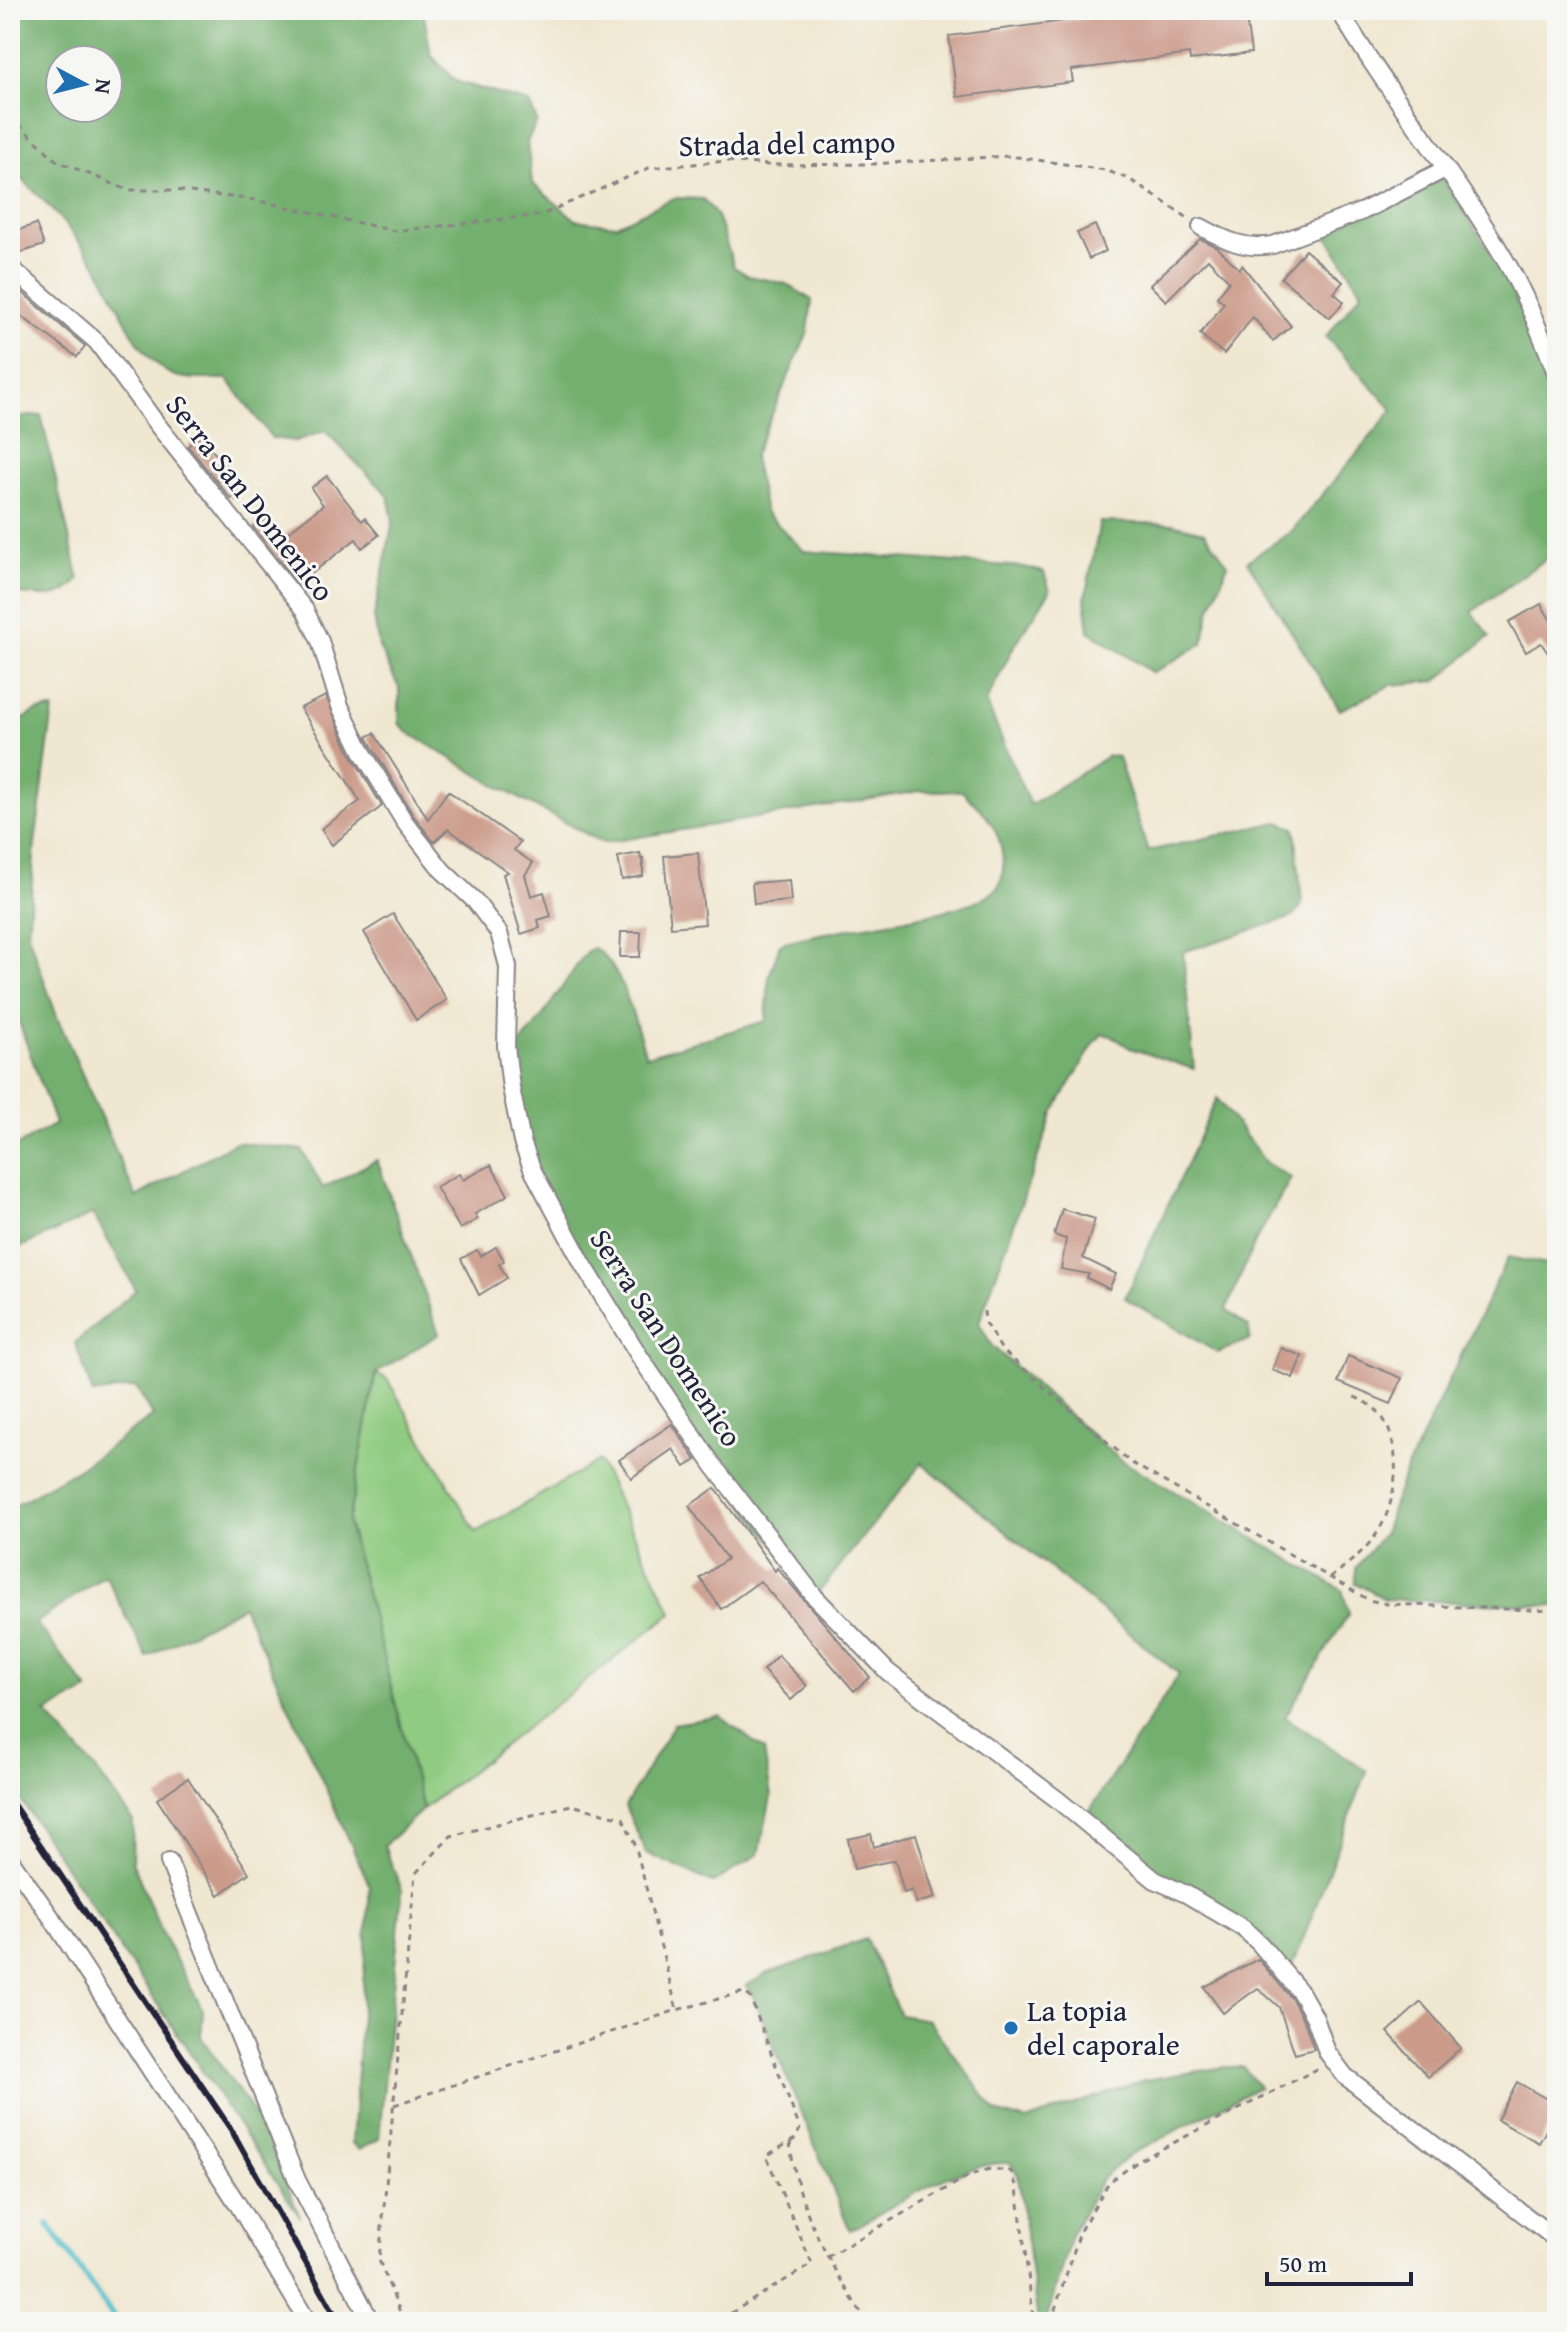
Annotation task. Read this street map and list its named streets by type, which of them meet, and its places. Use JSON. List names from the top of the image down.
{
  "streets": {
    "street": ["Serra San Domenico"],
    "path": ["Strada del campo"]
  },
  "places": ["La topia del caporale"],
  "scale_bar": "50 m",
  "north": "right"
}
